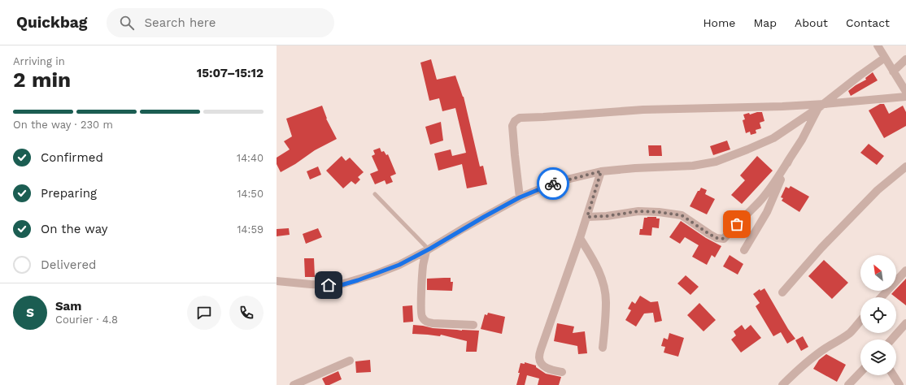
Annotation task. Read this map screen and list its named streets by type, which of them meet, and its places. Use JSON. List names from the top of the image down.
{
  "north": "top left",
  "page": {
    "header": "Quickbag",
    "search": "Search here",
    "nav": [
      "Home",
      "Map",
      "About",
      "Contact"
    ],
    "heading": ["2 min", "Arriving in", "15:07–15:12"],
    "panel": ["Sam", "Courier · 4.8"],
    "bar": "On the way · 230 m",
    "list": [
      ["Confirmed", "14:40"],
      ["Preparing", "14:50"],
      ["On the way", "14:59"],
      "Delivered"
    ],
    "round": "S"
  }
}
